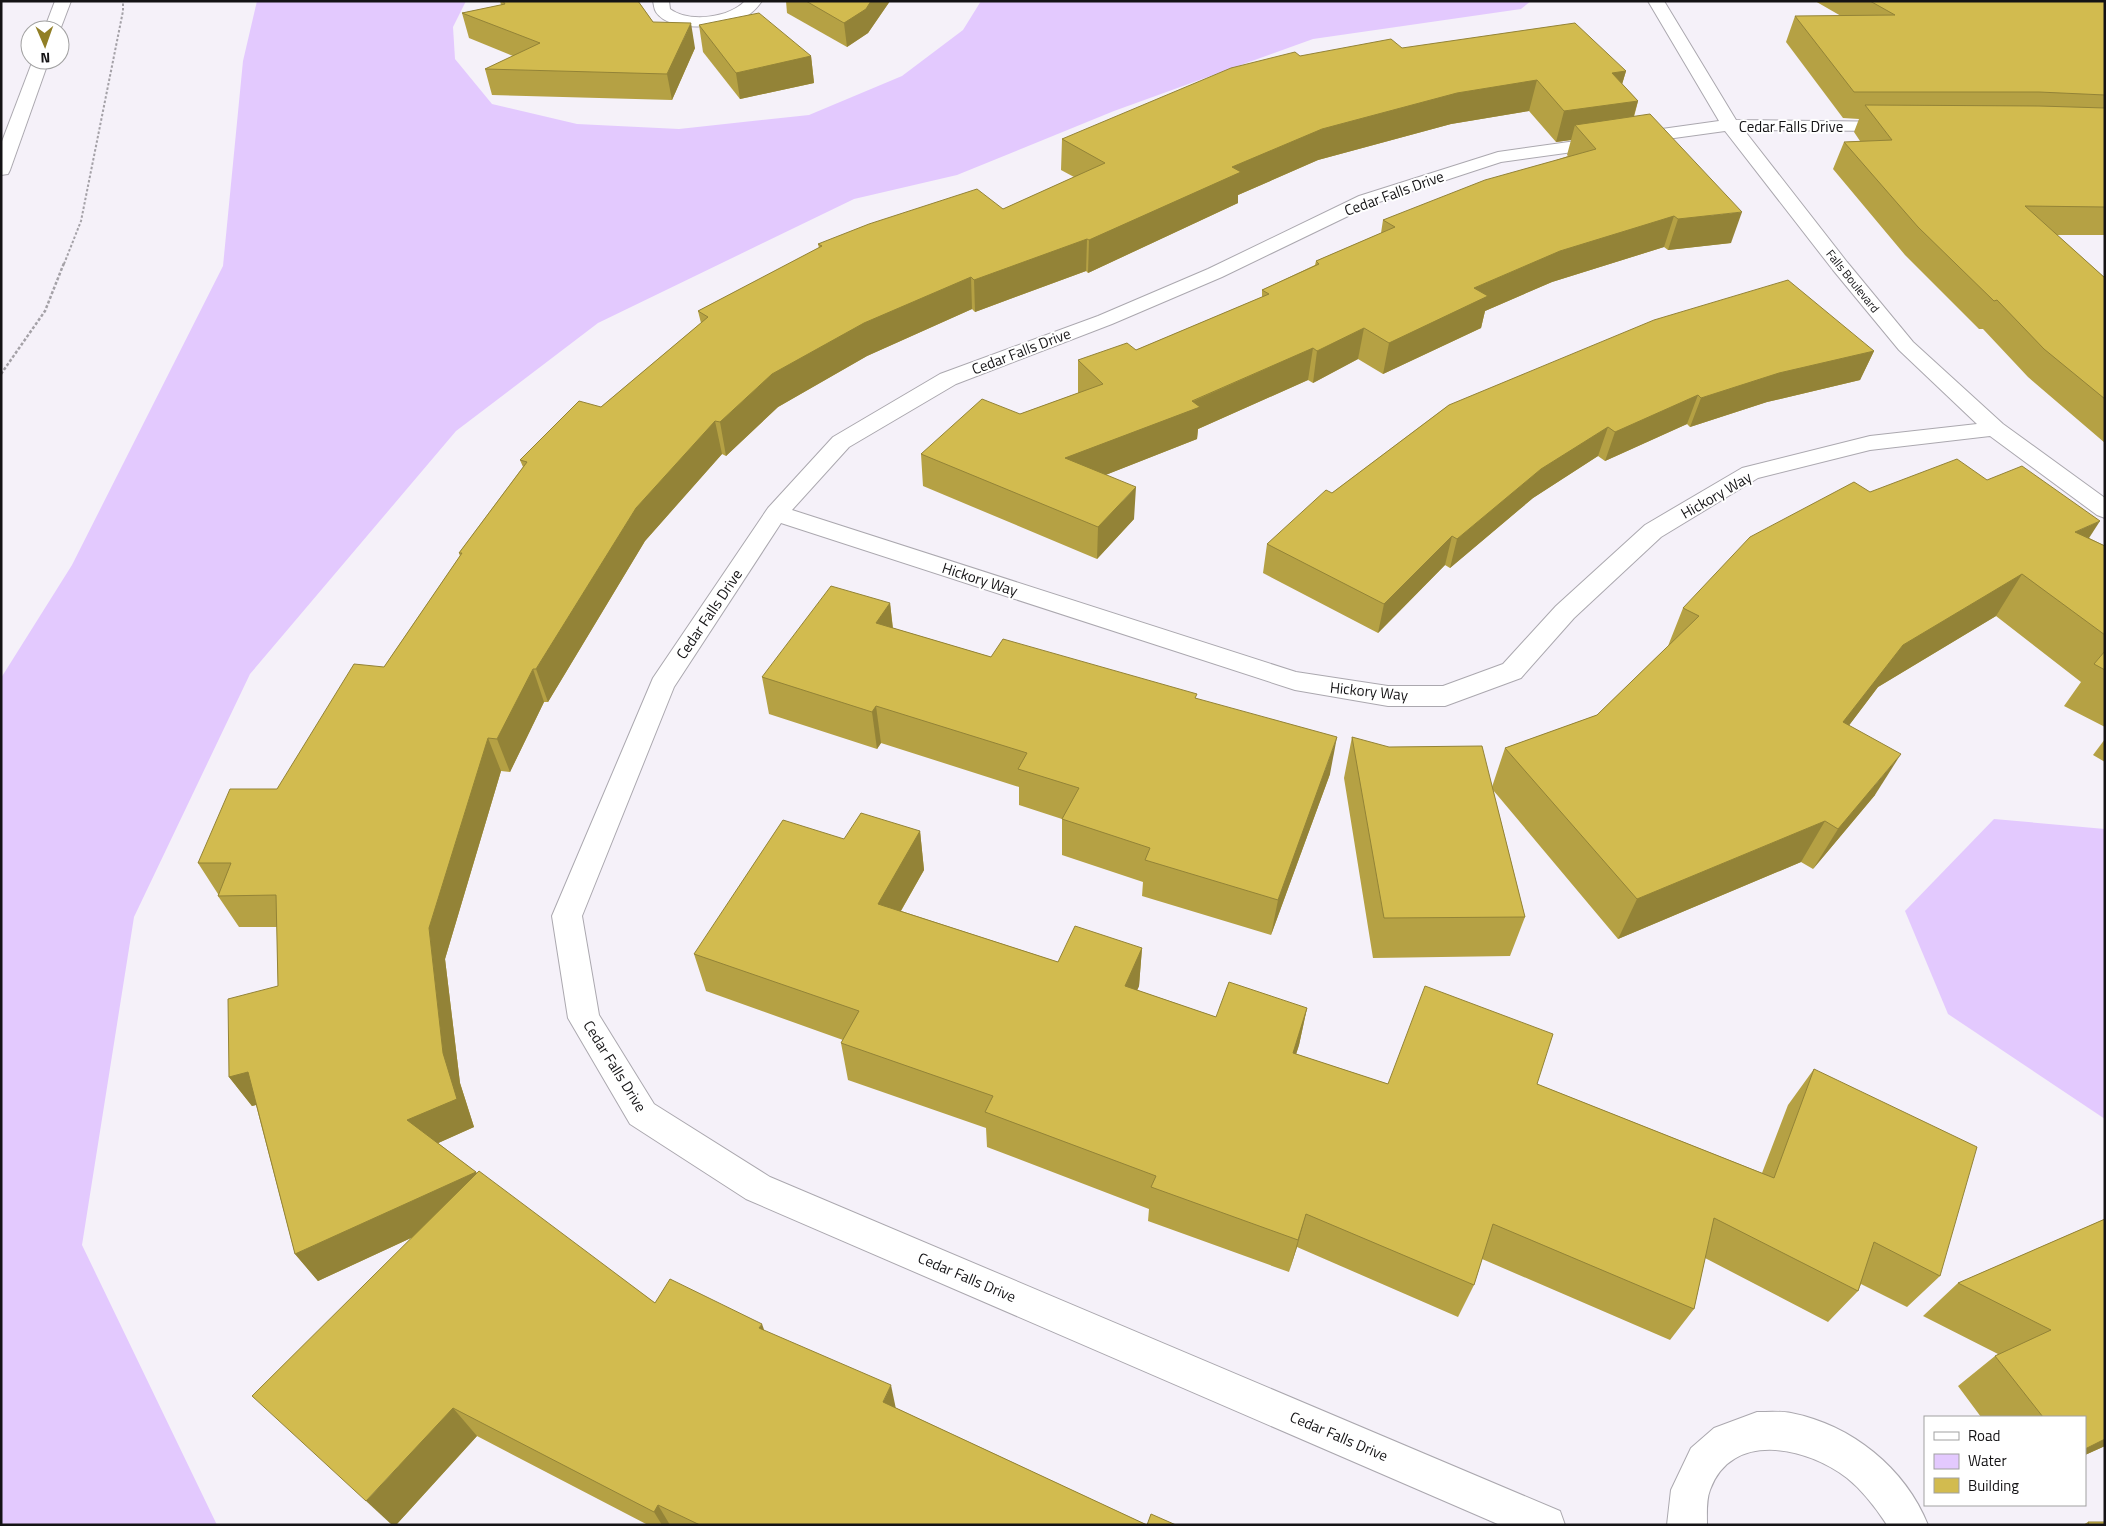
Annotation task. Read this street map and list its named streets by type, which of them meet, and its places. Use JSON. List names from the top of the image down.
{
  "streets": {
    "street": ["Cedar Falls Drive", "Falls Boulevard", "Hickory Way"]
  },
  "crossings": [
    ["Cedar Falls Drive", "Falls Boulevard"],
    ["Cedar Falls Drive", "Hickory Way"],
    ["Falls Boulevard", "Hickory Way"]
  ],
  "legend": ["Road", "Water", "Building"],
  "north": "bottom"
}
